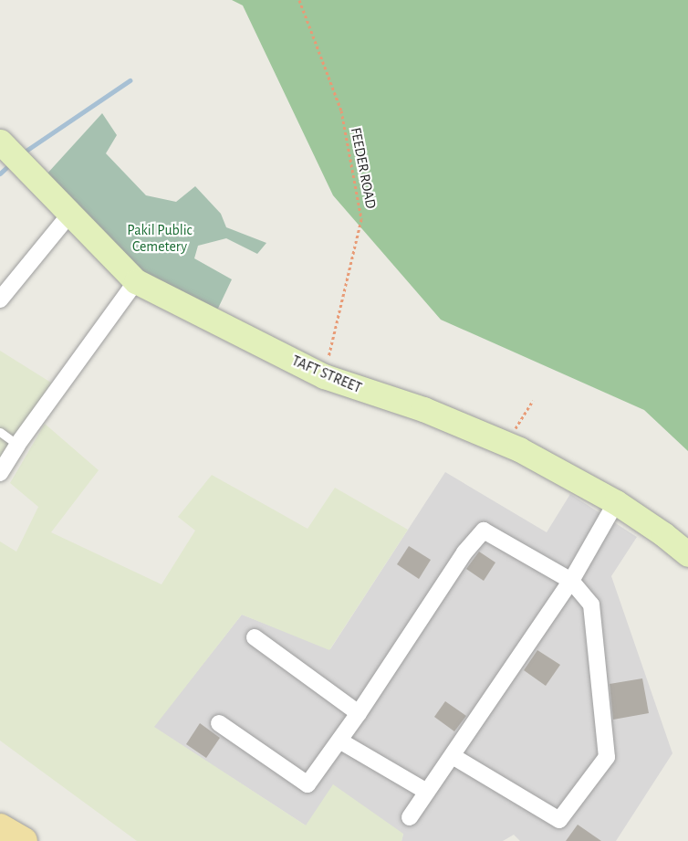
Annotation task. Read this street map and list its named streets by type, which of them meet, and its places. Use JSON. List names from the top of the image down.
{
  "streets": {
    "main road": ["TAFT STREET"],
    "path": ["FEEDER ROAD"]
  },
  "crossings": [
    ["FEEDER ROAD", "TAFT STREET"]
  ],
  "parks": ["Pakil Public Cemetery"]
}
